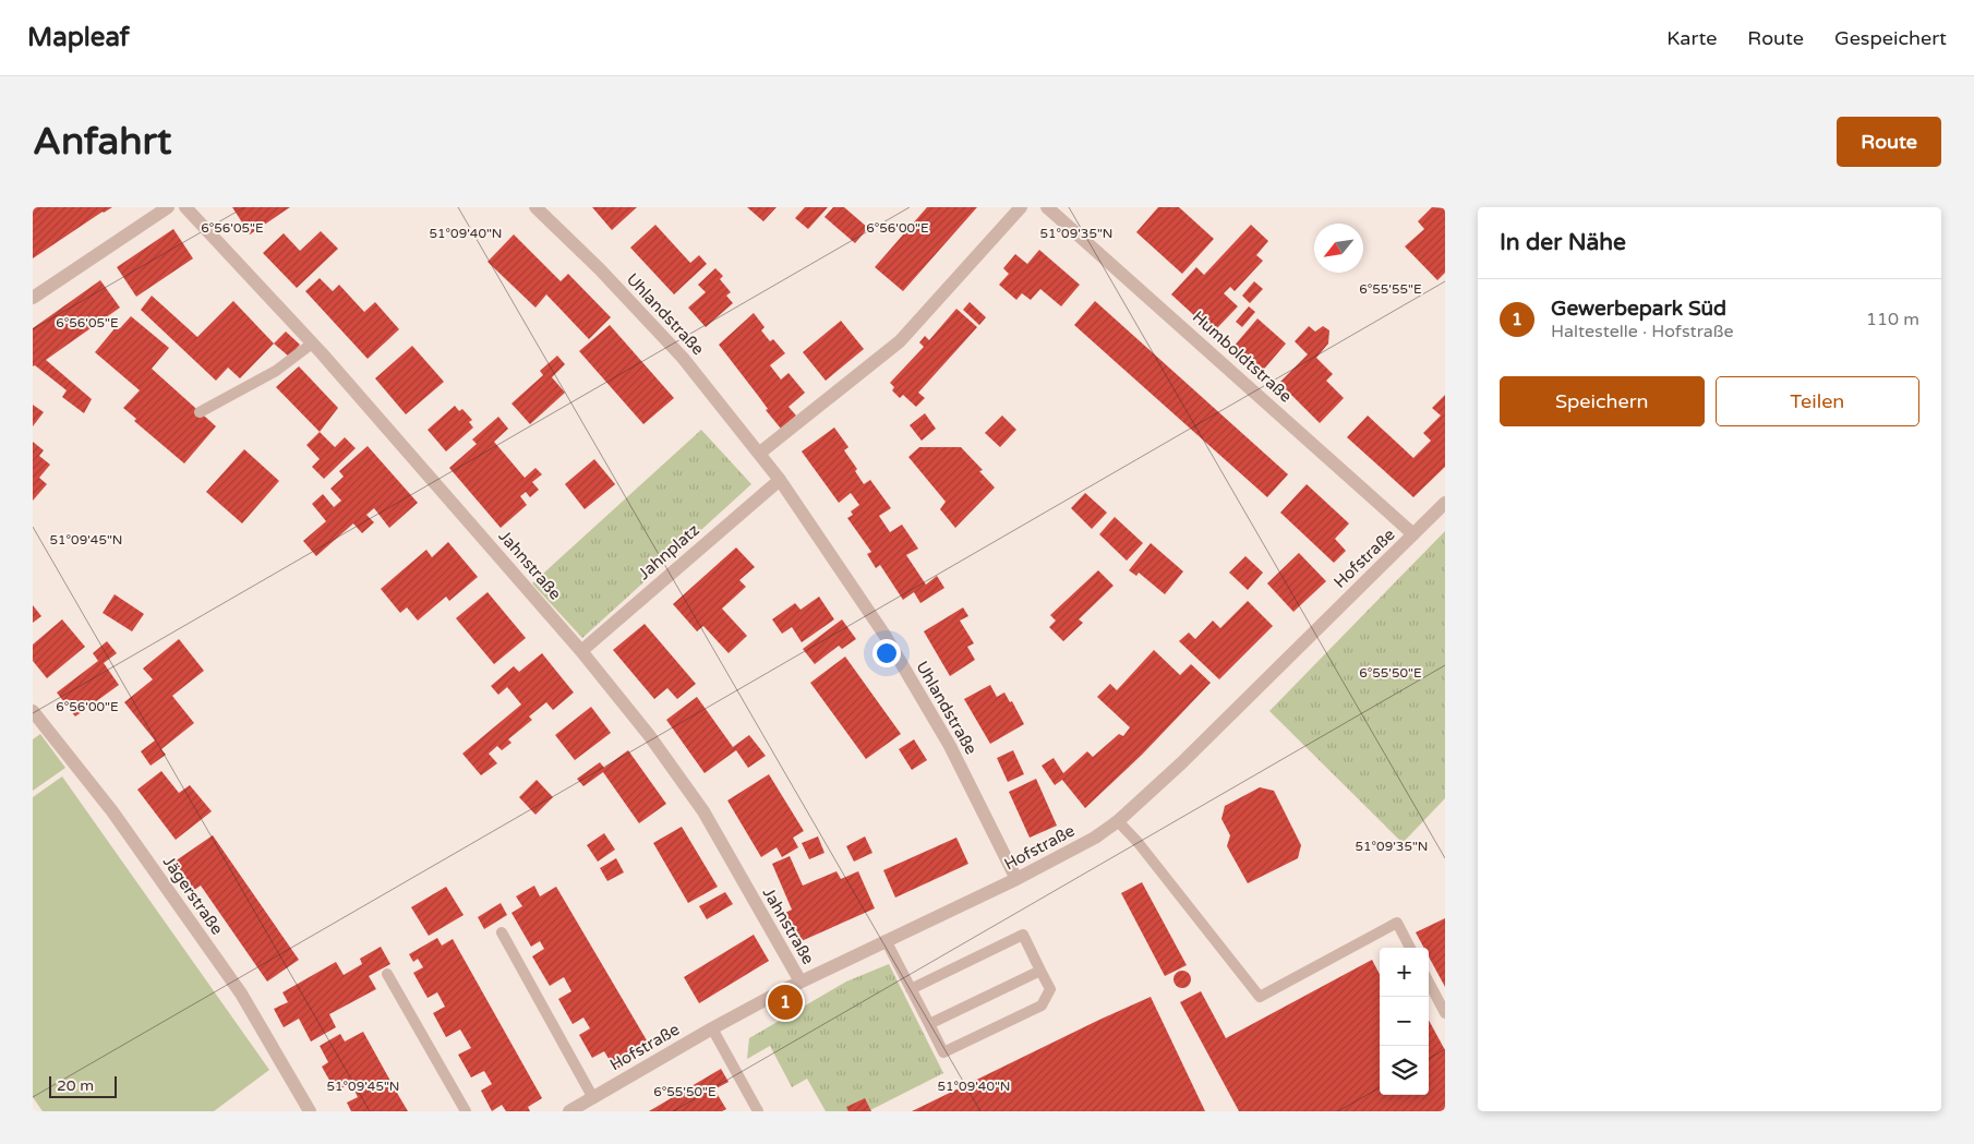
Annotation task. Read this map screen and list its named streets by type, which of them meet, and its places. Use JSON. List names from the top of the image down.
{
  "streets": {
    "street": [
      "Uhlandstraße",
      "Humboldtstraße",
      "Jahnplatz",
      "Hofstraße",
      "Jahnstraße",
      "Jägerstraße"
    ]
  },
  "crossings": [
    ["Uhlandstraße", "Jahnplatz"],
    ["Uhlandstraße", "Hofstraße"],
    ["Humboldtstraße", "Hofstraße"],
    ["Jahnplatz", "Jahnstraße"],
    ["Hofstraße", "Jahnstraße"]
  ],
  "scale_bar": "20 m",
  "north": "bottom left",
  "page": {
    "header": "Mapleaf",
    "nav": ["Karte", "Route", "Gespeichert"],
    "buttons": [
      "Route",
      ["Speichern", "Teilen"]
    ],
    "title": "Anfahrt",
    "heading": "In der Nähe",
    "list": [
      {
        "mark": "1",
        "name": "Gewerbepark Süd",
        "note": "Haltestelle · Hofstraße",
        "value": "110 m"
      }
    ],
    "map_buttons": ["+", "−"],
    "pins": "1",
    "scale": "20 m"
  },
  "coordinates": [
    "6°56'05\"E",
    "6°56'00\"E",
    "51°09'40\"N",
    "51°09'35\"N",
    "6°55'55\"E",
    "51°09'45\"N",
    "6°55'50\"E"
  ]
}
